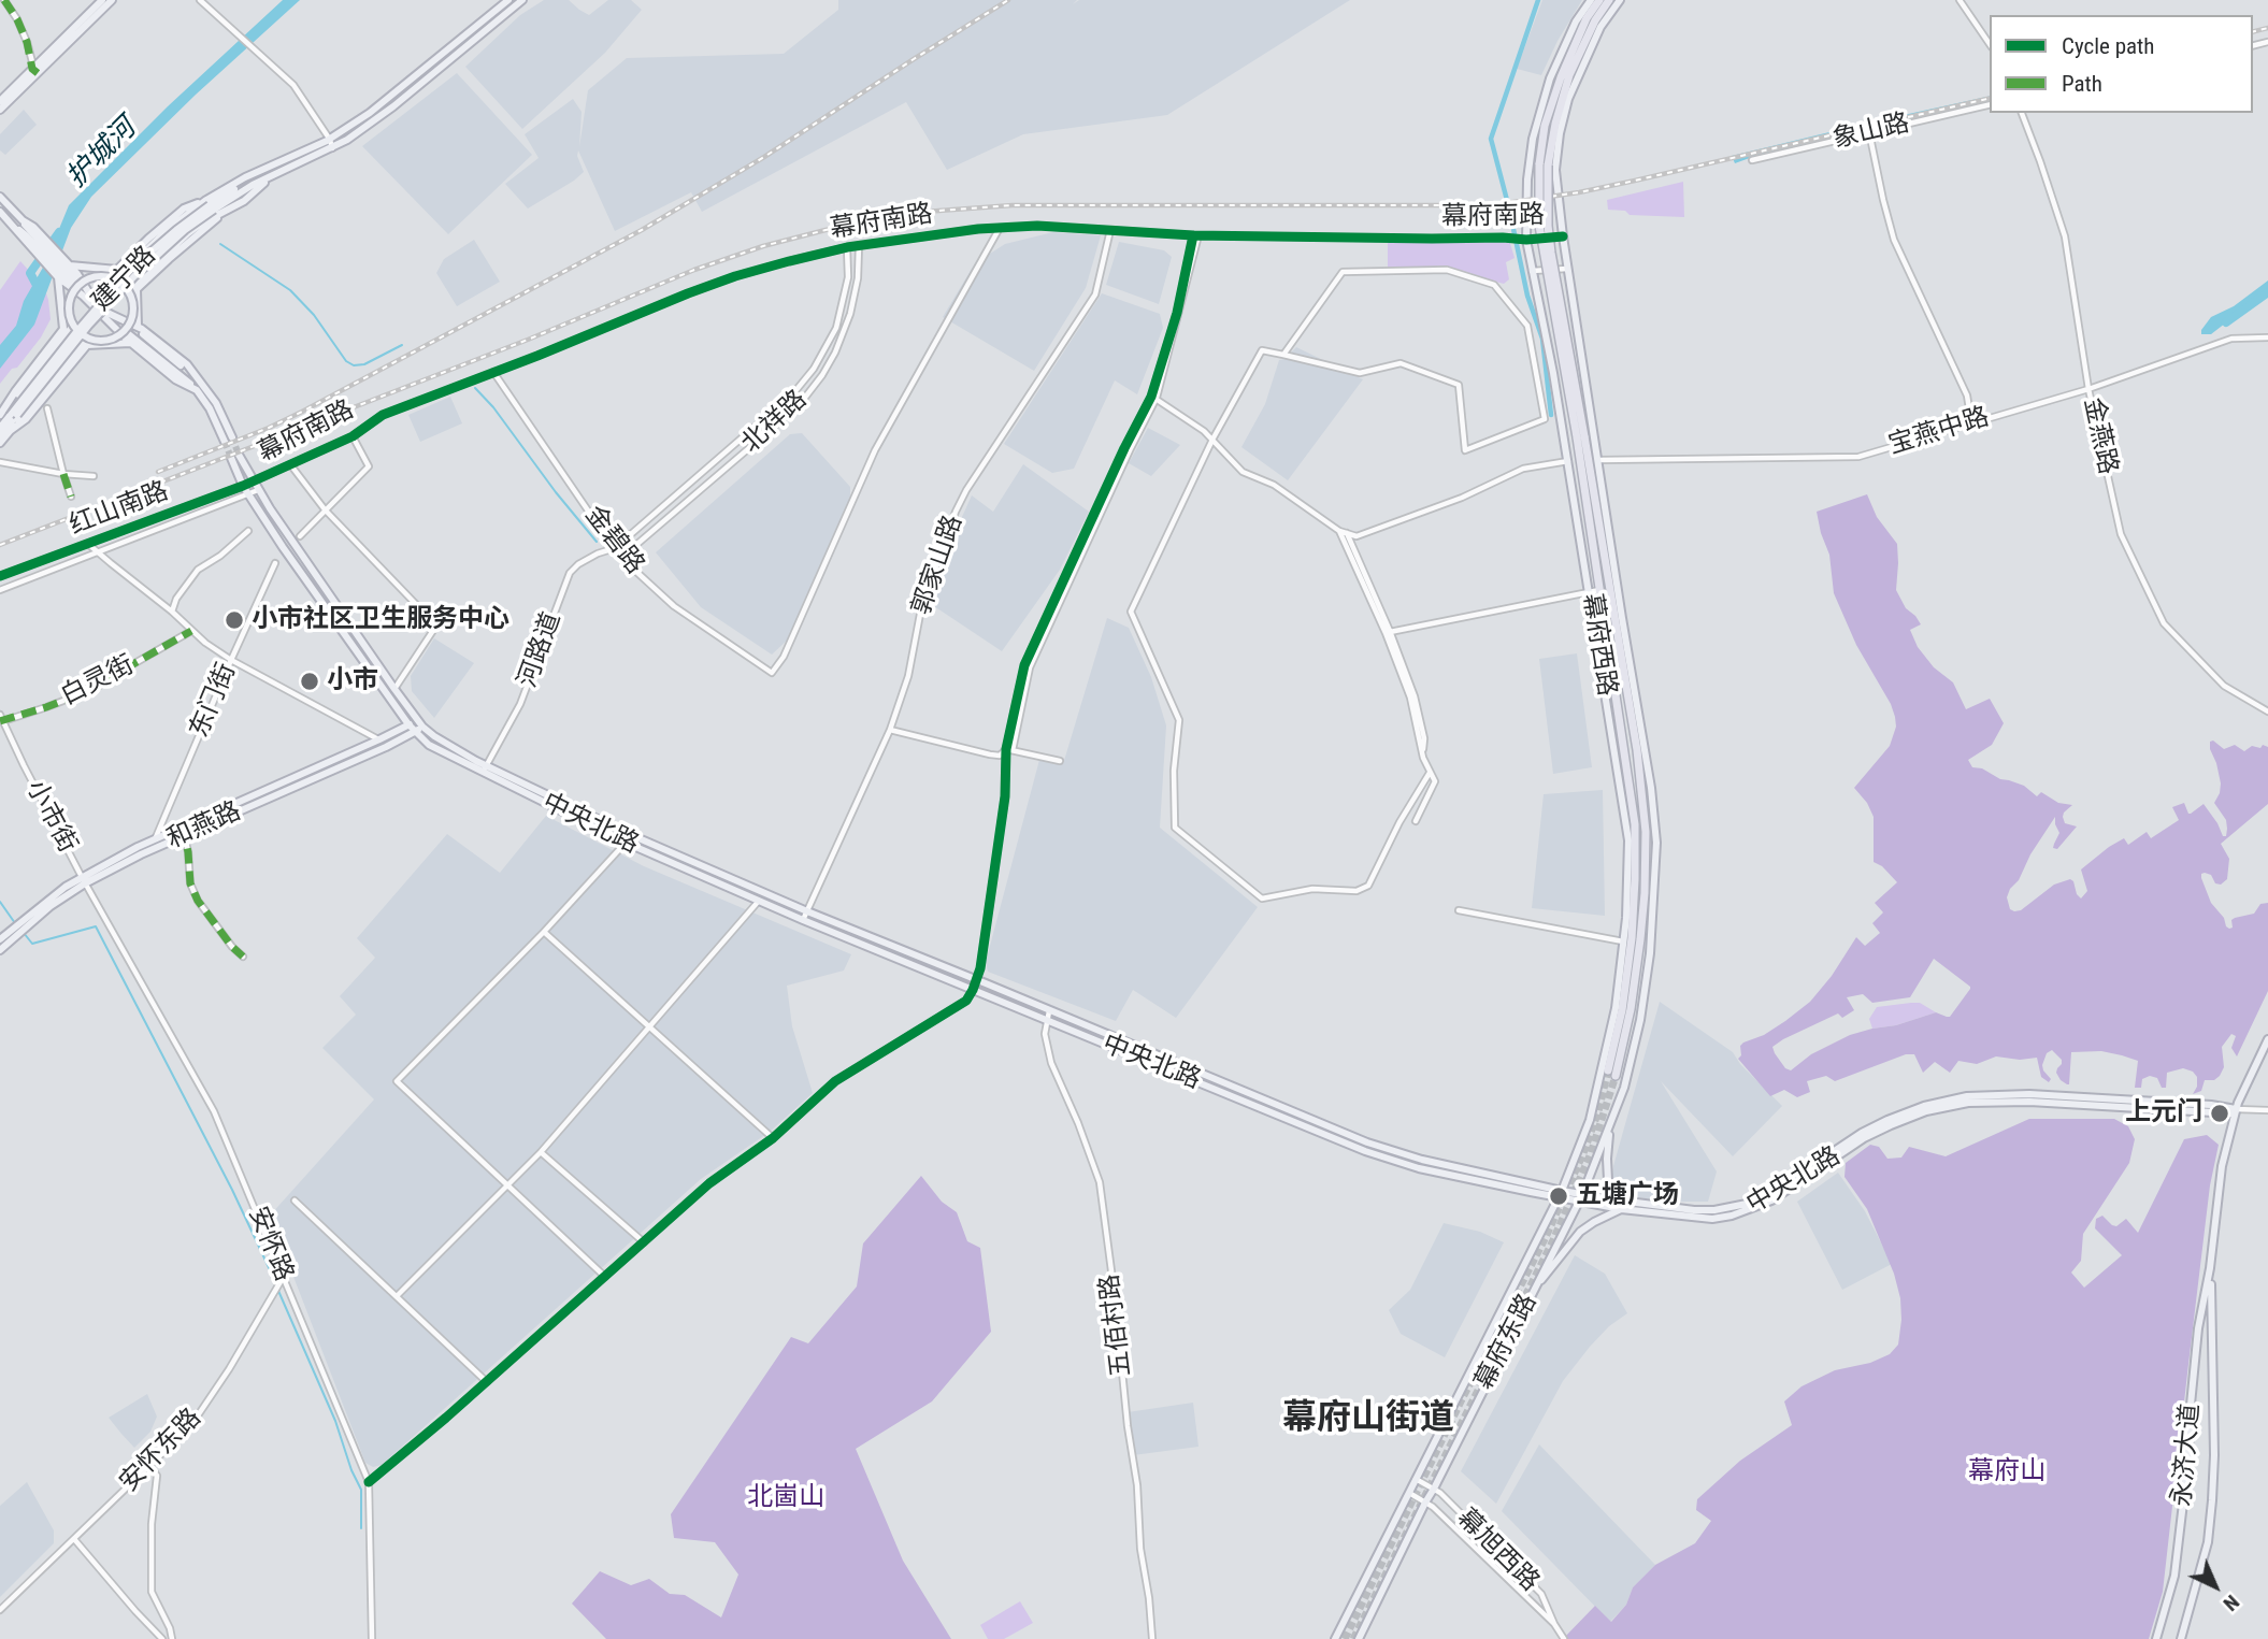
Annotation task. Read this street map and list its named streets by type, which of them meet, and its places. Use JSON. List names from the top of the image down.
{
  "streets": {
    "highway": ["幕府西路"],
    "main road": [
      "建宁路",
      "中央北路",
      "和燕路",
      "幕府东路",
      "永济大道"
    ],
    "street": [
      "象山路",
      "幕府南路",
      "北祥路",
      "宝燕中路",
      "金燕路",
      "红山南路",
      "金碧路",
      "郭家山路",
      "河路道",
      "白灵街",
      "东门街",
      "小市街",
      "安怀路",
      "五佰村路",
      "安怀东路",
      "幕旭西路"
    ]
  },
  "crossings": [
    ["幕府南路", "北祥路"],
    ["幕府南路", "红山南路"],
    ["幕府南路", "金碧路"],
    ["幕府南路", "郭家山路"],
    ["幕府南路", "幕府西路"],
    ["幕府南路", "中央北路"],
    ["北祥路", "金碧路"],
    ["北祥路", "河路道"],
    ["宝燕中路", "金燕路"],
    ["宝燕中路", "幕府西路"],
    ["红山南路", "中央北路"],
    ["金碧路", "河路道"],
    ["郭家山路", "中央北路"],
    ["幕府西路", "中央北路"],
    ["幕府西路", "幕府东路"],
    ["河路道", "中央北路"],
    ["白灵街", "小市街"],
    ["东门街", "和燕路"],
    ["小市街", "和燕路"],
    ["小市街", "安怀路"],
    ["中央北路", "和燕路"],
    ["中央北路", "五佰村路"],
    ["中央北路", "幕府东路"],
    ["中央北路", "永济大道"],
    ["和燕路", "安怀路"],
    ["安怀路", "安怀东路"],
    ["幕府东路", "幕旭西路"]
  ],
  "districts": ["幕府山街道"],
  "water": ["护城河"],
  "parks": ["幕府山", "北崮山"],
  "places": [
    "小市社区卫生服务中心",
    "小市",
    "上元门",
    "五塘广场"
  ],
  "legend": ["Cycle path", "Path"],
  "north": "bottom right"
}
